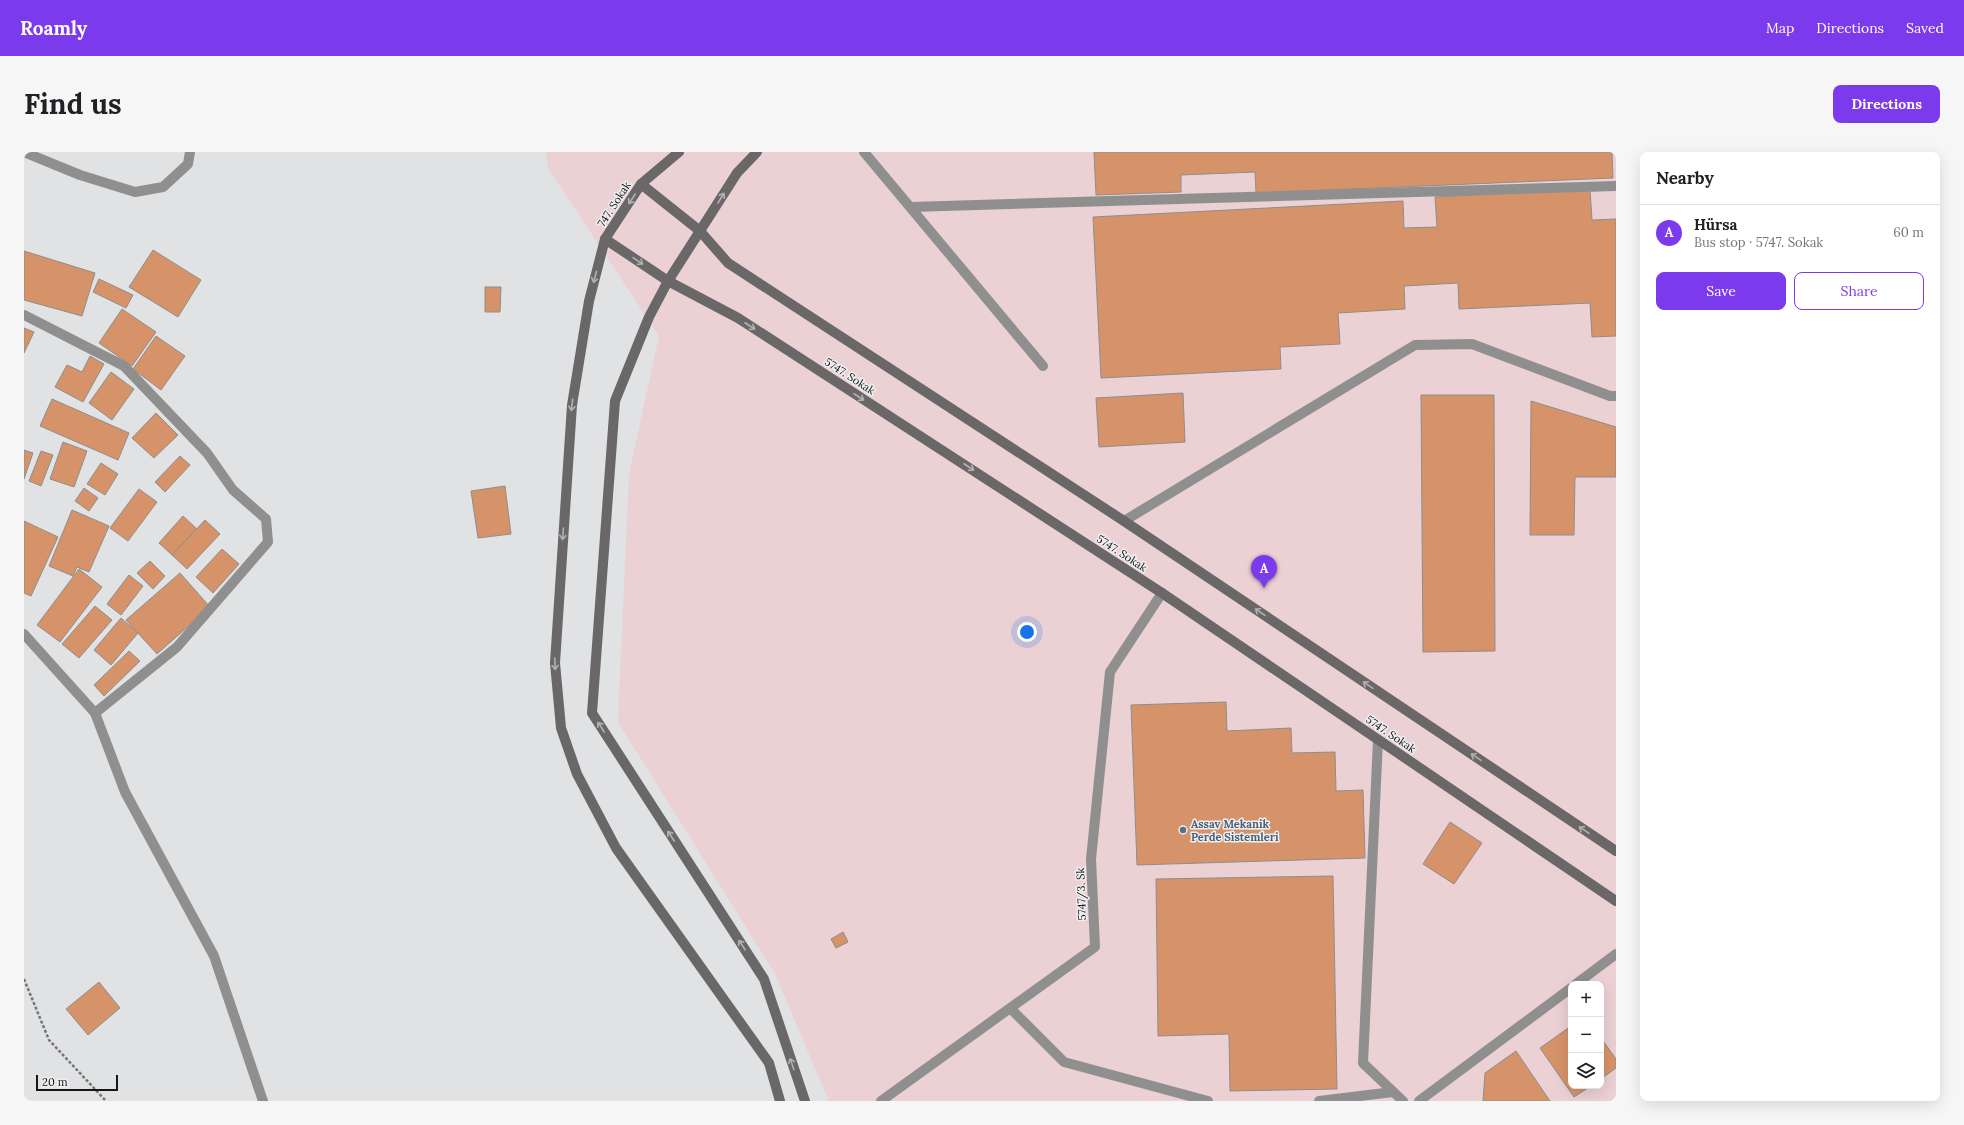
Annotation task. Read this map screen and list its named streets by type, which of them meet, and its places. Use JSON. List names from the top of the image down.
{
  "streets": {
    "main road": ["747. Sokak", "5747. Sokak"],
    "street": ["5747/3. Sk"]
  },
  "crossings": [
    ["747. Sokak", "5747. Sokak"],
    ["5747. Sokak", "5747/3. Sk"]
  ],
  "places": ["Assav Mekanik Perde Sistemleri"],
  "scale_bar": "20 m",
  "page": {
    "header": "Roamly",
    "nav": ["Map", "Directions", "Saved"],
    "buttons": [
      "Directions",
      ["Save", "Share"]
    ],
    "title": "Find us",
    "heading": "Nearby",
    "list": [
      {
        "mark": "A",
        "name": "Hürsa",
        "note": "Bus stop · 5747. Sokak",
        "value": "60 m"
      }
    ],
    "pins": "A",
    "map_buttons": ["+", "−"],
    "scale": "20 m"
  }
}
